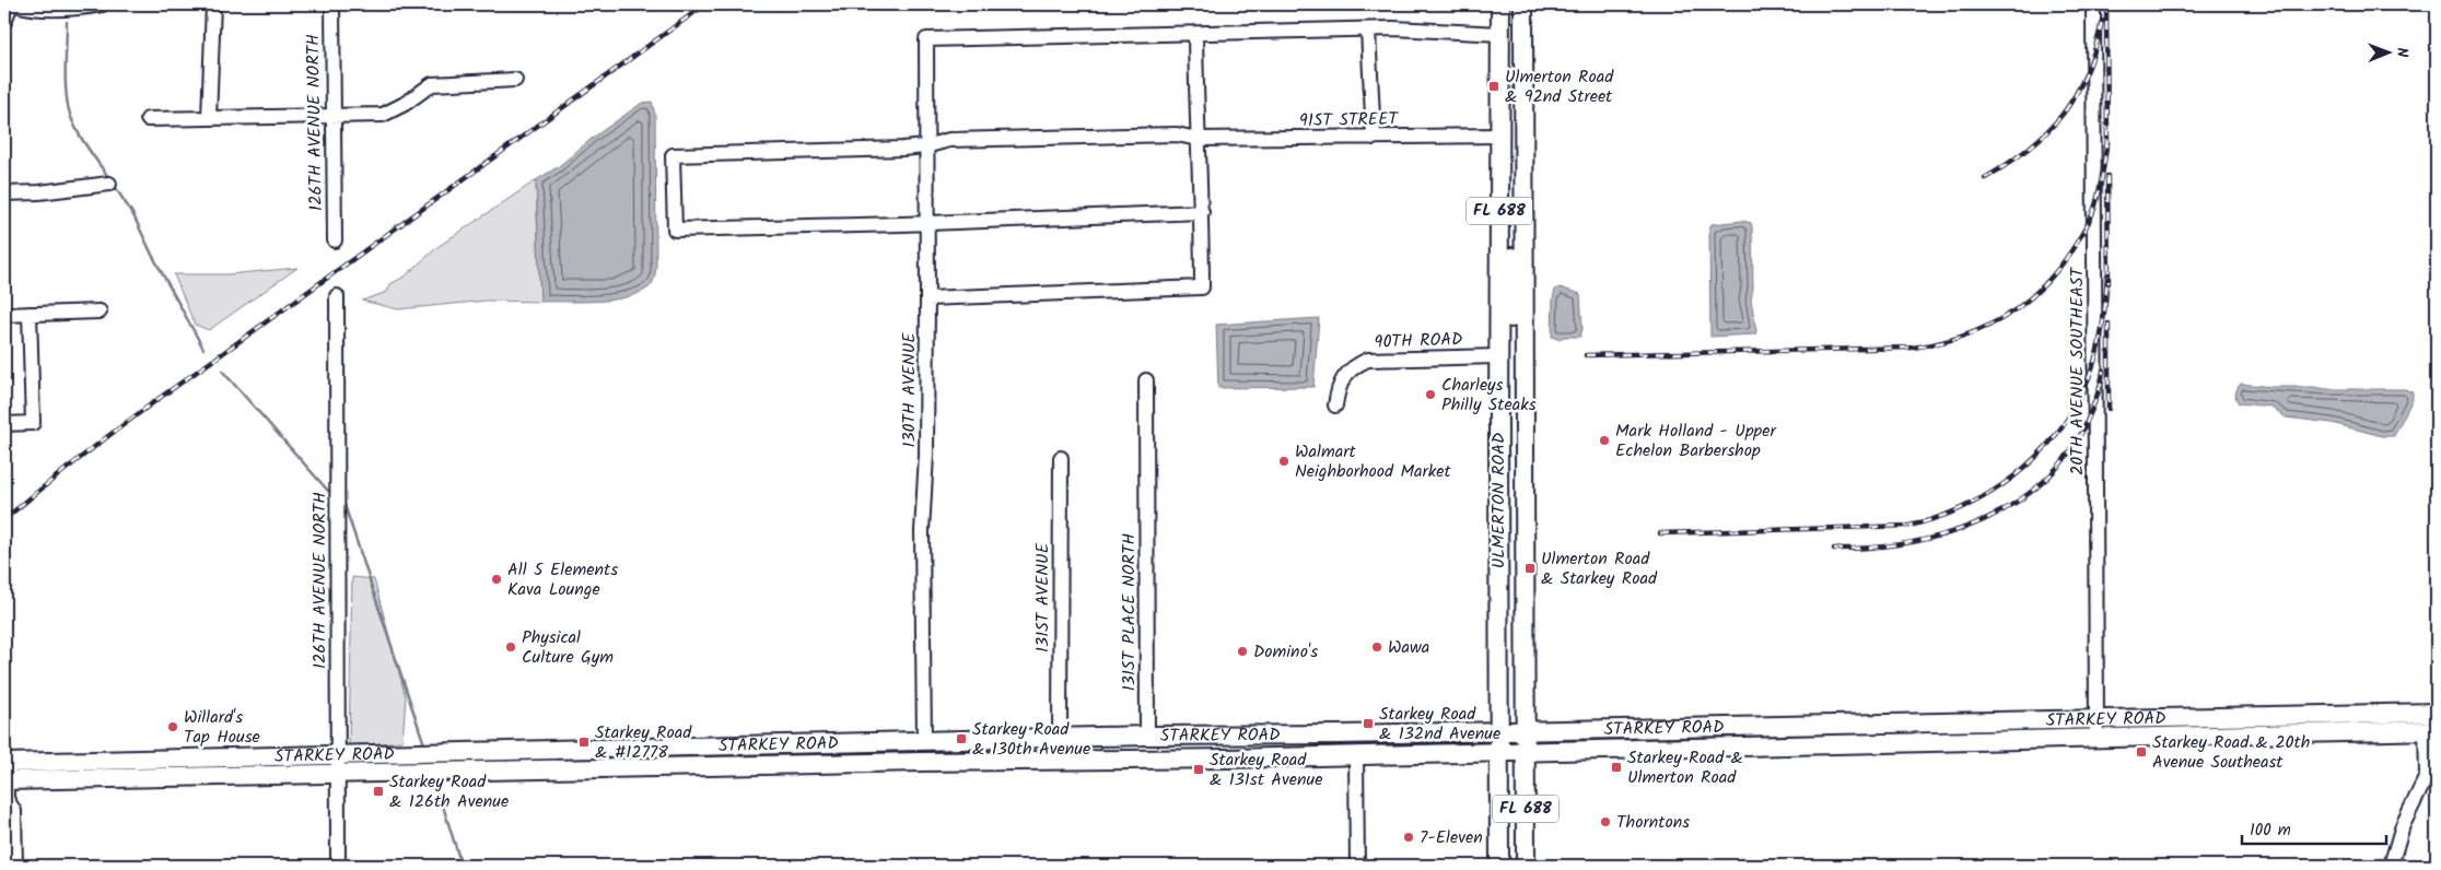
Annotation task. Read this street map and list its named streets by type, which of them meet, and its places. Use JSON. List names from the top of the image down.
{
  "streets": {
    "main road": ["FL 688", "ULMERTON ROAD", "STARKEY ROAD"],
    "street": [
      "91ST STREET",
      "126TH AVENUE NORTH",
      "90TH ROAD",
      "20TH AVENUE SOUTHEAST",
      "130TH AVENUE",
      "131ST AVENUE",
      "131ST PLACE NORTH"
    ]
  },
  "crossings": [
    ["91ST STREET", "130TH AVENUE"],
    ["91ST STREET", "ULMERTON ROAD"],
    ["126TH AVENUE NORTH", "STARKEY ROAD"],
    ["90TH ROAD", "ULMERTON ROAD"],
    ["20TH AVENUE SOUTHEAST", "STARKEY ROAD"],
    ["130TH AVENUE", "STARKEY ROAD"],
    ["ULMERTON ROAD", "STARKEY ROAD"],
    ["131ST AVENUE", "STARKEY ROAD"],
    ["131ST PLACE NORTH", "STARKEY ROAD"]
  ],
  "places": {
    "transit": [
      "Ulmerton Road & 92nd Street",
      "Ulmerton Road & Starkey Road",
      "Starkey Road & 132nd Avenue",
      "Starkey Road & 130th Avenue",
      "Starkey Road & #12778",
      "Starkey Road & 20th Avenue Southeast",
      "Starkey Road & Ulmerton Road",
      "Starkey Road & 131st Avenue",
      "Starkey Road & 126th Avenue"
    ],
    "other": [
      "Charleys Philly Steaks",
      "Mark Holland - Upper Echelon Barbershop",
      "Walmart Neighborhood Market",
      "All 5 Elements Kava Lounge",
      "Physical Culture Gym",
      "Wawa",
      "Domino's",
      "Willard's Tap House",
      "Thorntons",
      "7-Eleven"
    ]
  },
  "scale_bar": "100 m",
  "north": "right"
}
